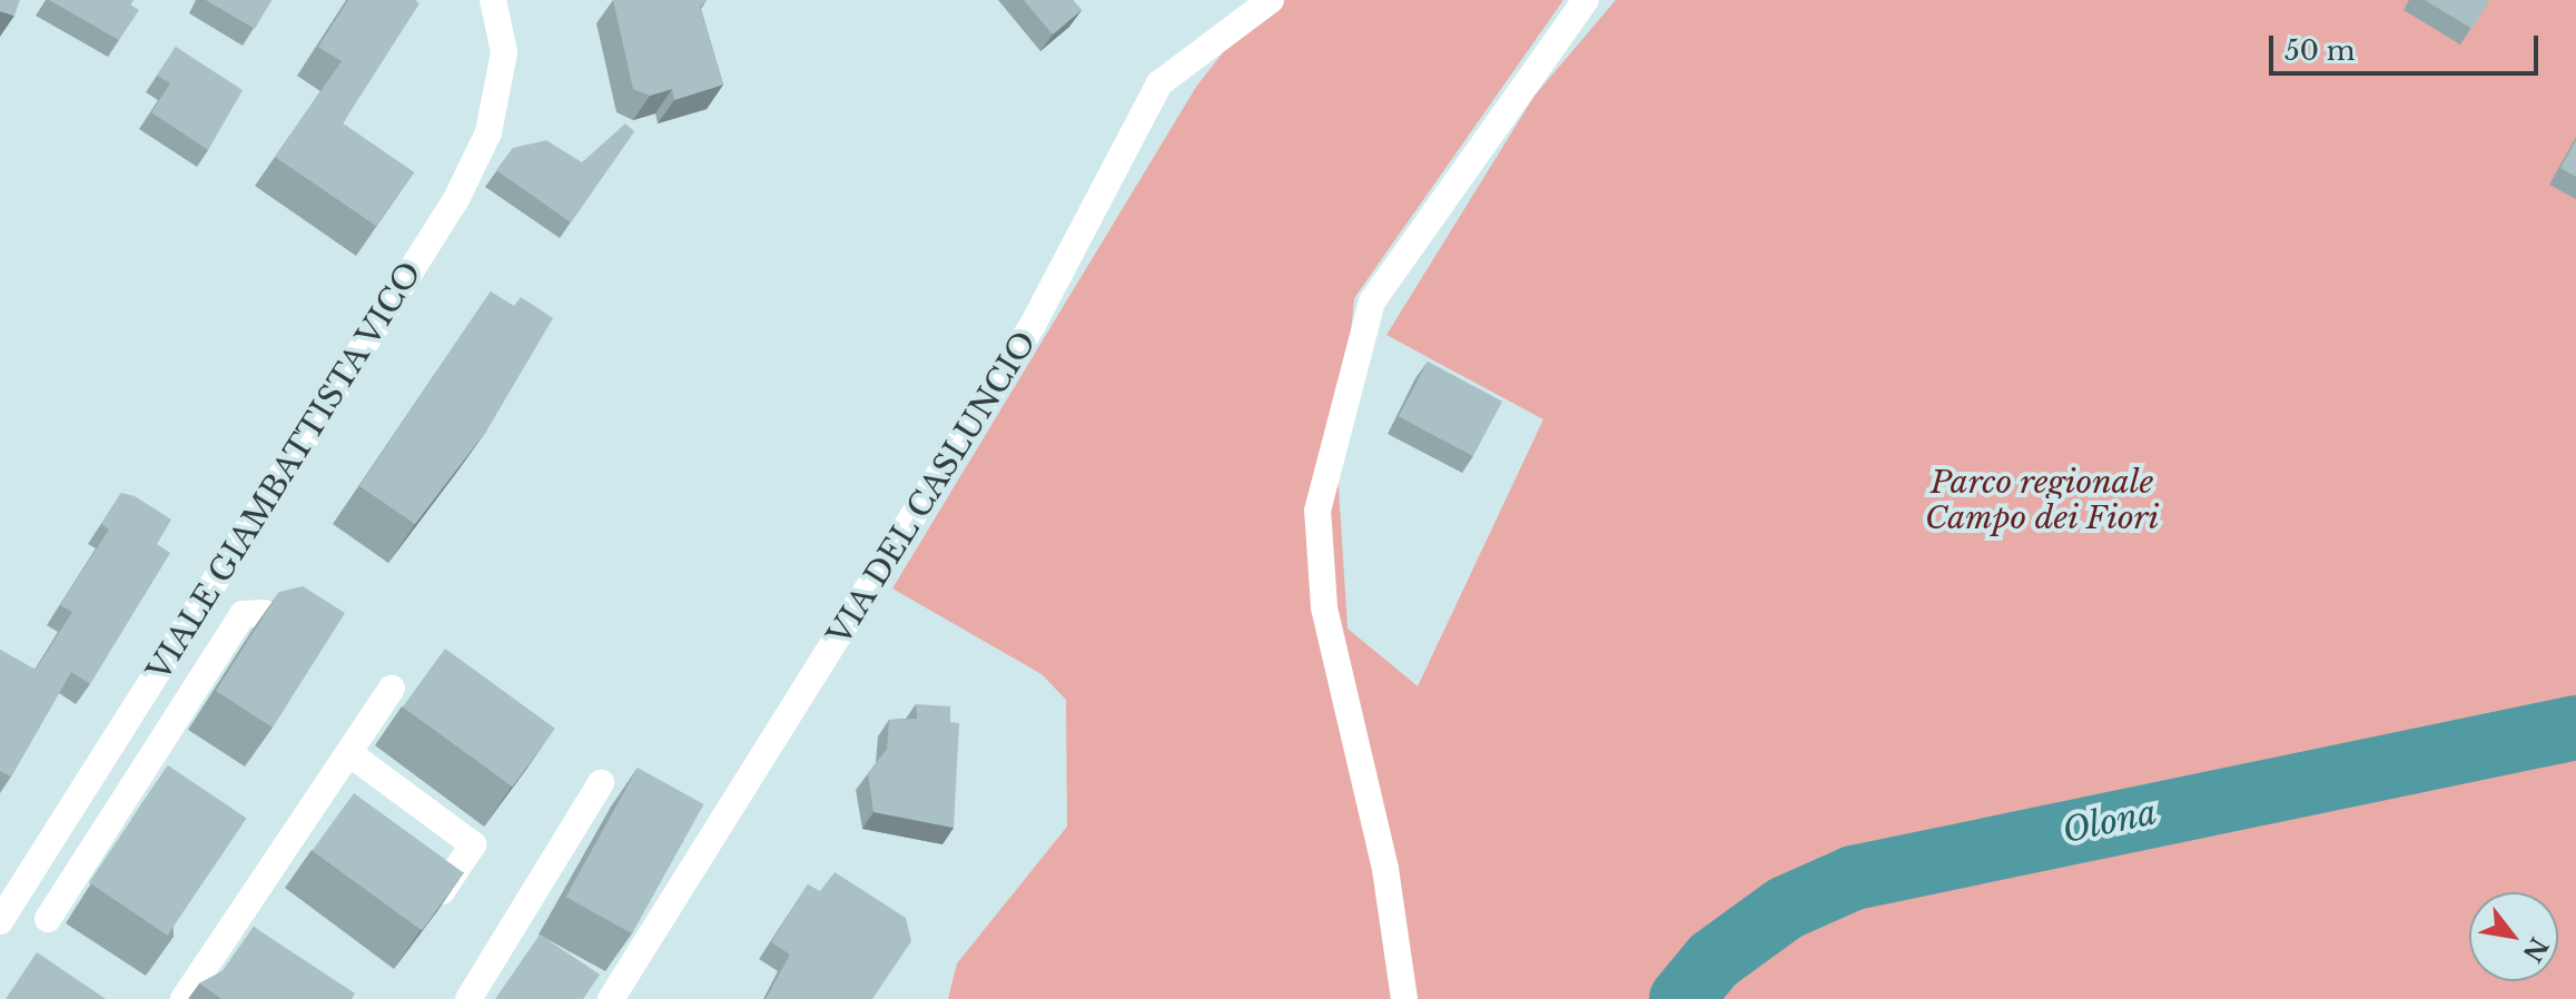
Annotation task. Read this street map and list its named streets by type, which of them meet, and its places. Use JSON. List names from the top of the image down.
{
  "streets": {
    "street": ["VIALE GIAMBATTISTA VICO", "VIA DEL CASLUNCIO"]
  },
  "water": ["Olona"],
  "parks": ["Parco regionale Campo dei Fiori"],
  "scale_bar": "50 m",
  "north": "bottom right"
}
